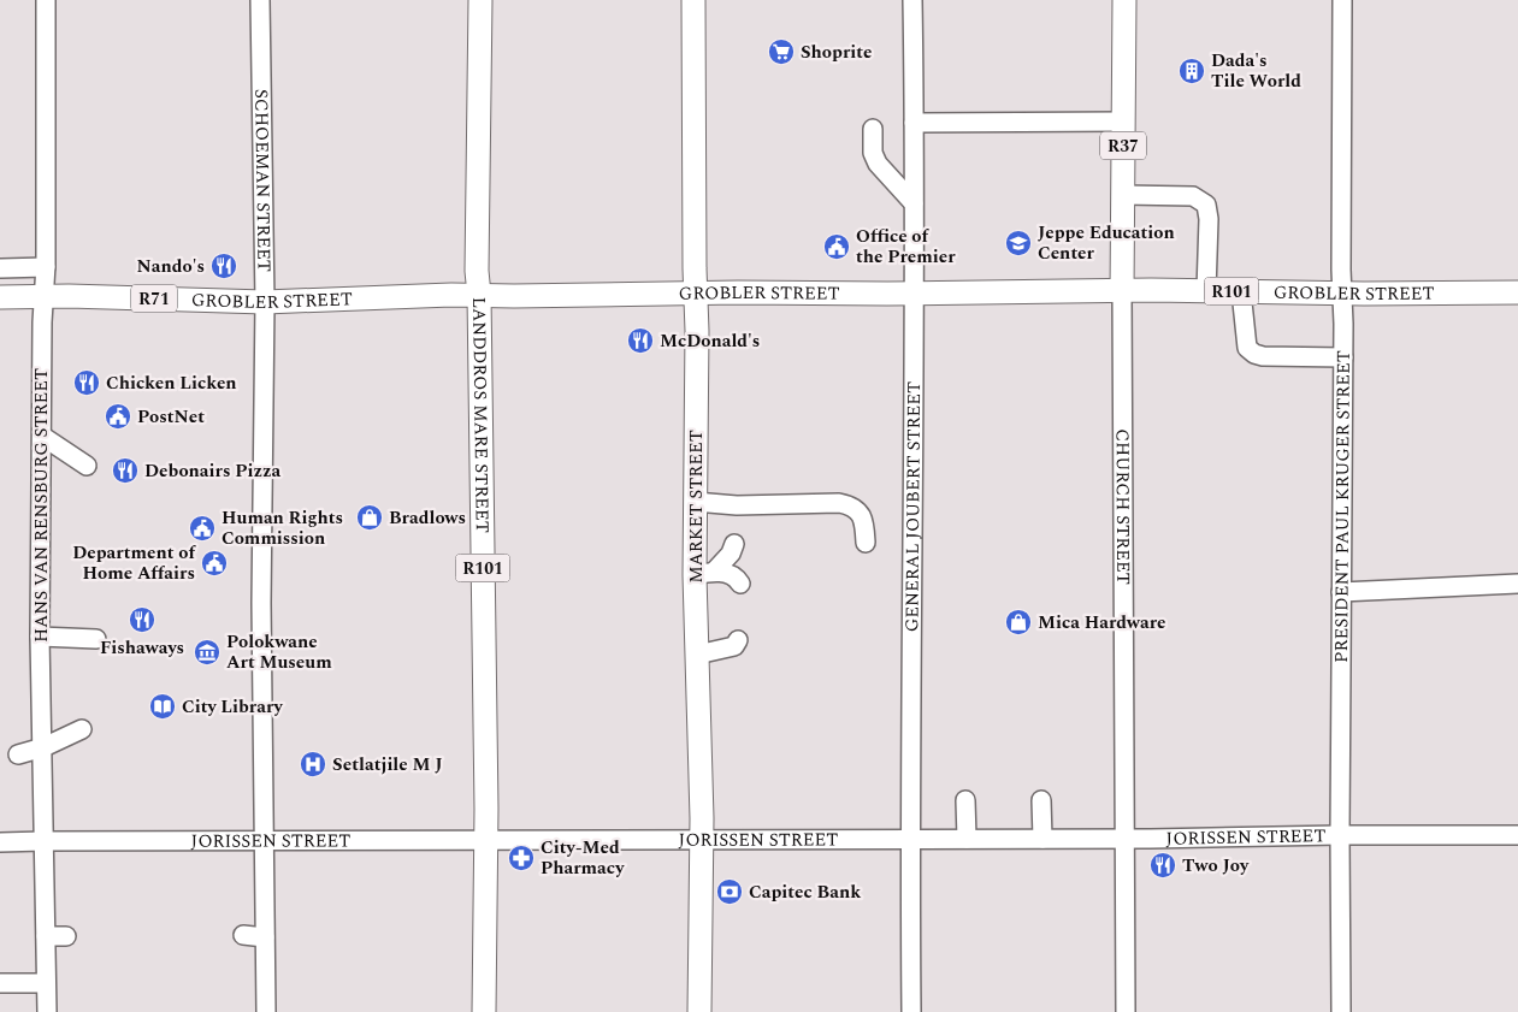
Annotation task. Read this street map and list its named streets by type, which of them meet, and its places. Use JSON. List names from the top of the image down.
{
  "streets": {
    "main road": [
      "R37",
      "R101",
      "GROBLER STREET",
      "R71",
      "LANDDROS MARE STREET",
      "CHURCH STREET",
      "MARKET STREET"
    ],
    "street": [
      "SCHOEMAN STREET",
      "HANS VAN RENSBURG STREET",
      "GENERAL JOUBERT STREET",
      "PRESIDENT PAUL KRUGER STREET",
      "JORISSEN STREET"
    ]
  },
  "crossings": [
    ["SCHOEMAN STREET", "GROBLER STREET"],
    ["SCHOEMAN STREET", "JORISSEN STREET"],
    ["GROBLER STREET", "LANDDROS MARE STREET"],
    ["GROBLER STREET", "HANS VAN RENSBURG STREET"],
    ["GROBLER STREET", "GENERAL JOUBERT STREET"],
    ["GROBLER STREET", "CHURCH STREET"],
    ["GROBLER STREET", "PRESIDENT PAUL KRUGER STREET"],
    ["GROBLER STREET", "MARKET STREET"],
    ["LANDDROS MARE STREET", "JORISSEN STREET"],
    ["HANS VAN RENSBURG STREET", "JORISSEN STREET"],
    ["GENERAL JOUBERT STREET", "JORISSEN STREET"],
    ["CHURCH STREET", "JORISSEN STREET"],
    ["PRESIDENT PAUL KRUGER STREET", "JORISSEN STREET"],
    ["MARKET STREET", "JORISSEN STREET"]
  ],
  "places": {
    "supermarket": ["Shoprite"],
    "building": ["Dada's Tile World"],
    "school or university": ["Jeppe Education Center"],
    "public building": [
      "Office of the Premier",
      "PostNet",
      "Human Rights Commission",
      "Department of Home Affairs"
    ],
    "restaurant": [
      "Nando's",
      "McDonald's",
      "Chicken Licken",
      "Debonairs Pizza",
      "Fishaways",
      "Two Joy"
    ],
    "shop": ["Bradlows", "Mica Hardware"],
    "museum": ["Polokwane Art Museum"],
    "library": ["City Library"],
    "hospital": ["Setlatjile M J"],
    "pharmacy": ["City-Med Pharmacy"],
    "bank": ["Capitec Bank"]
  }
}
